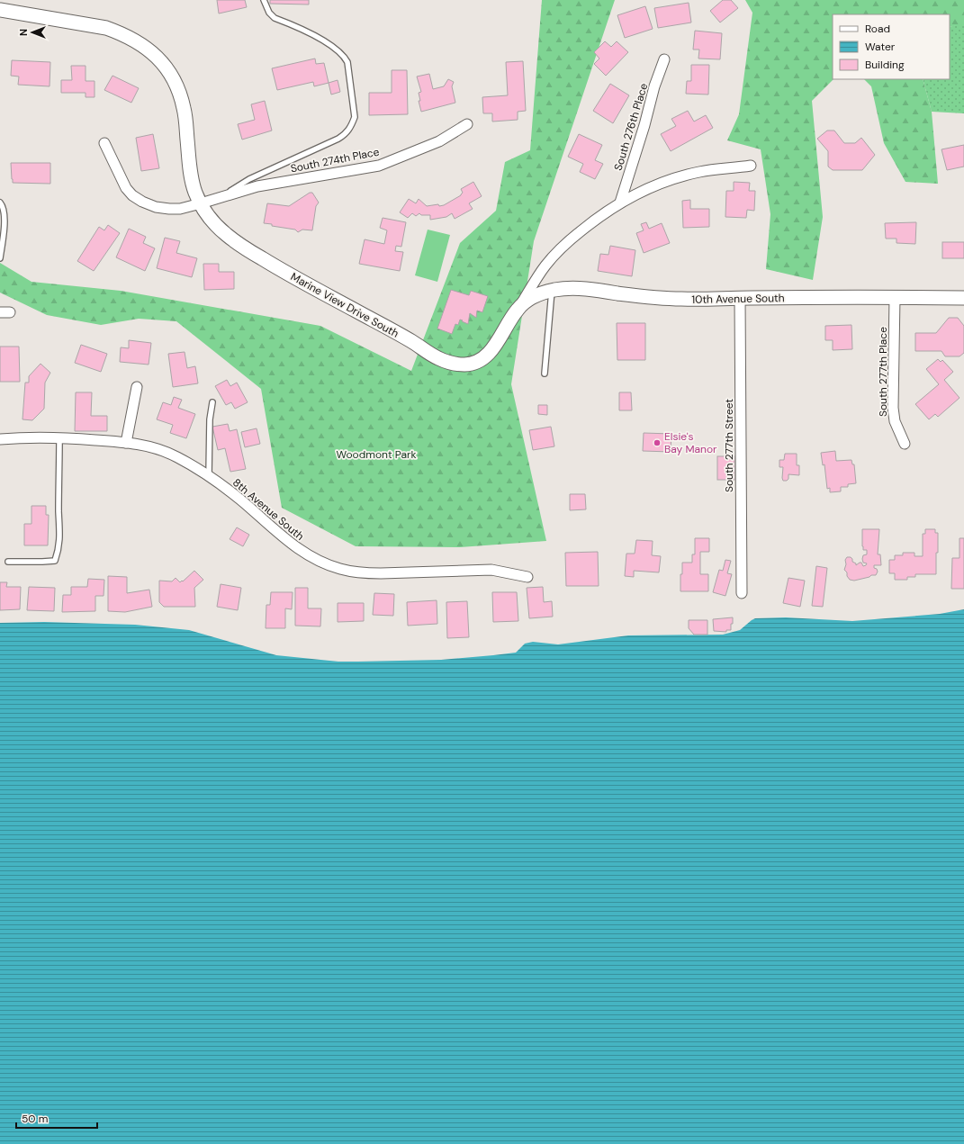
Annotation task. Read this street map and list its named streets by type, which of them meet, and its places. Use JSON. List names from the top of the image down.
{
  "streets": {
    "main road": ["10th Avenue South", "Marine View Drive South"],
    "street": [
      "South 276th Place",
      "South 274th Place",
      "South 277th Place",
      "South 277th Street",
      "8th Avenue South"
    ]
  },
  "crossings": [
    ["South 276th Place", "Marine View Drive South"],
    ["South 274th Place", "Marine View Drive South"],
    ["10th Avenue South", "Marine View Drive South"],
    ["10th Avenue South", "South 277th Place"],
    ["10th Avenue South", "South 277th Street"]
  ],
  "parks": ["Woodmont Park"],
  "places": ["Elsie's Bay Manor"],
  "legend": ["Road", "Water", "Building"],
  "scale_bar": "50 m",
  "north": "left"
}
